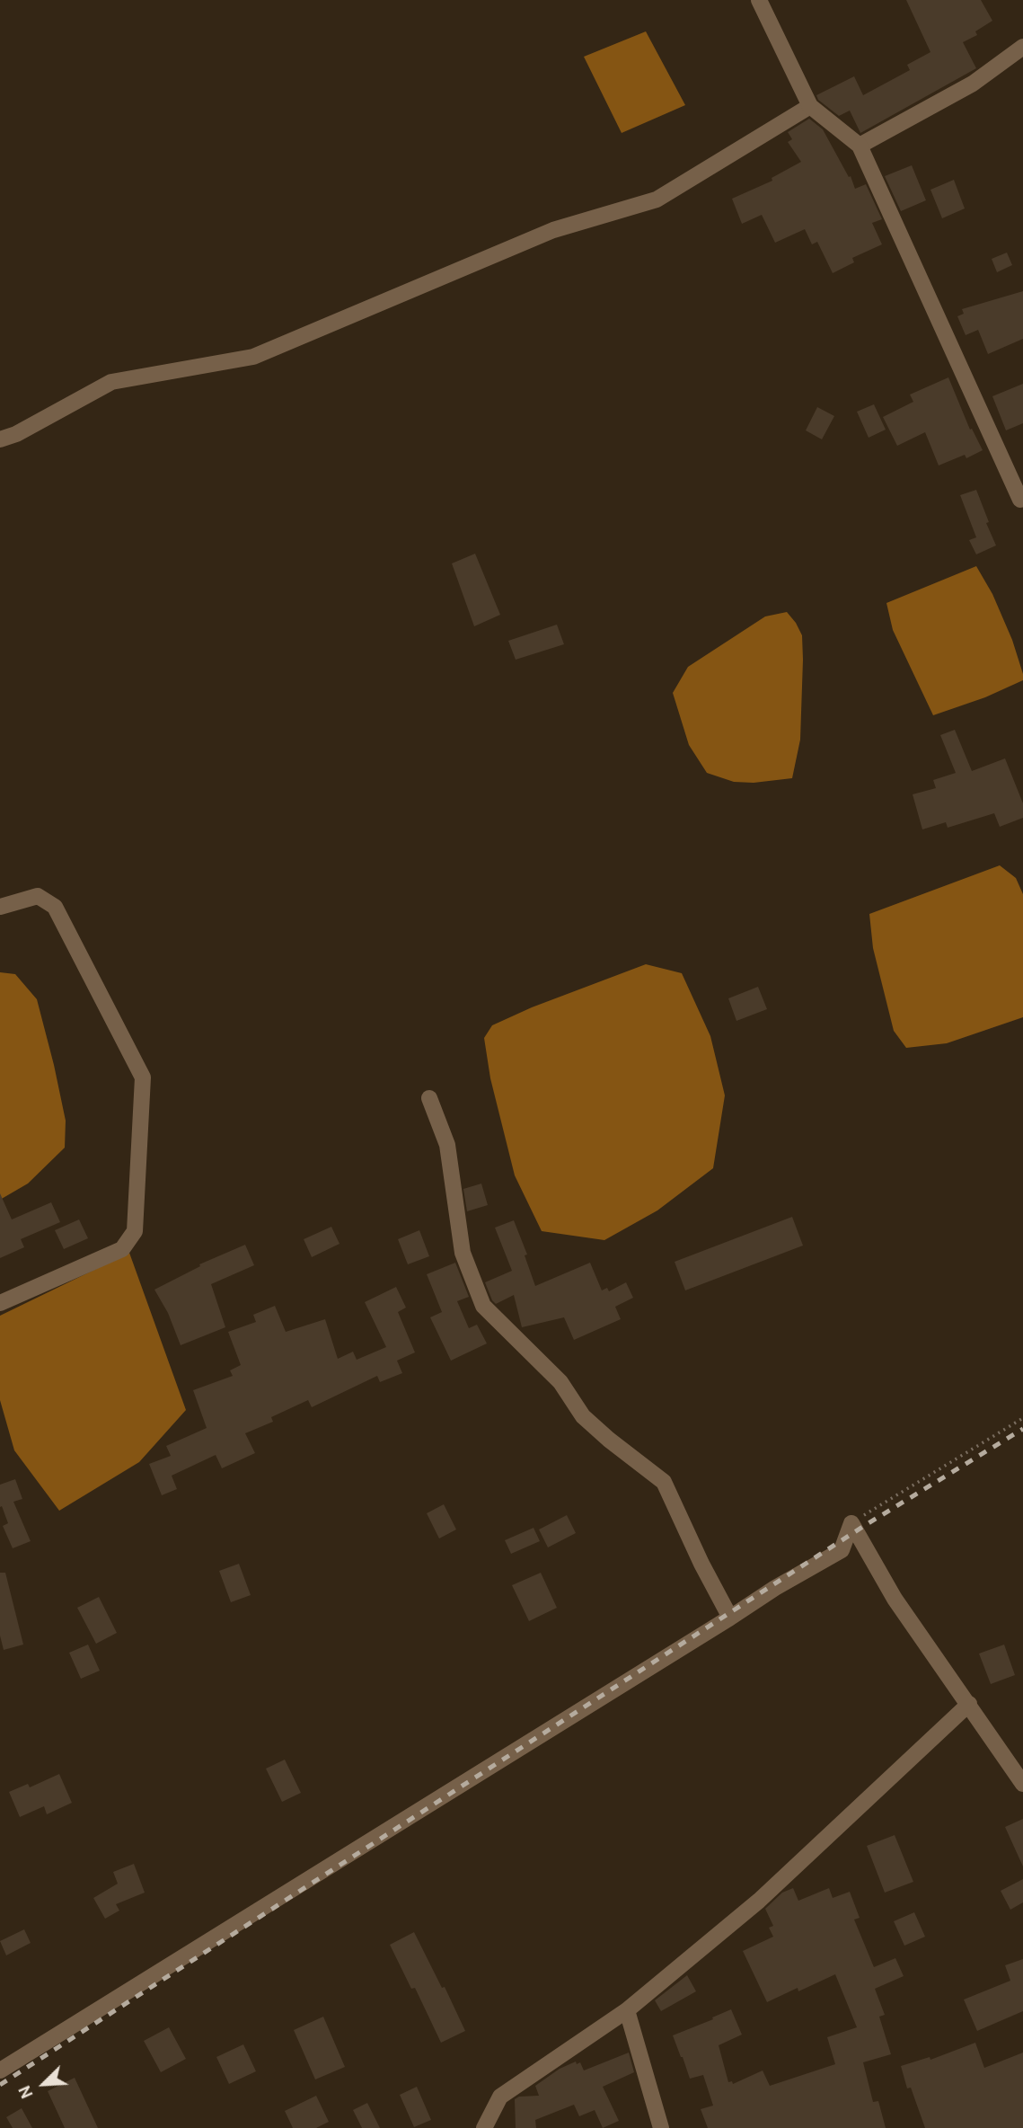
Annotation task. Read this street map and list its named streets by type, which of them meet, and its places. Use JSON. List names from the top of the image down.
{
  "north": "bottom left"
}
